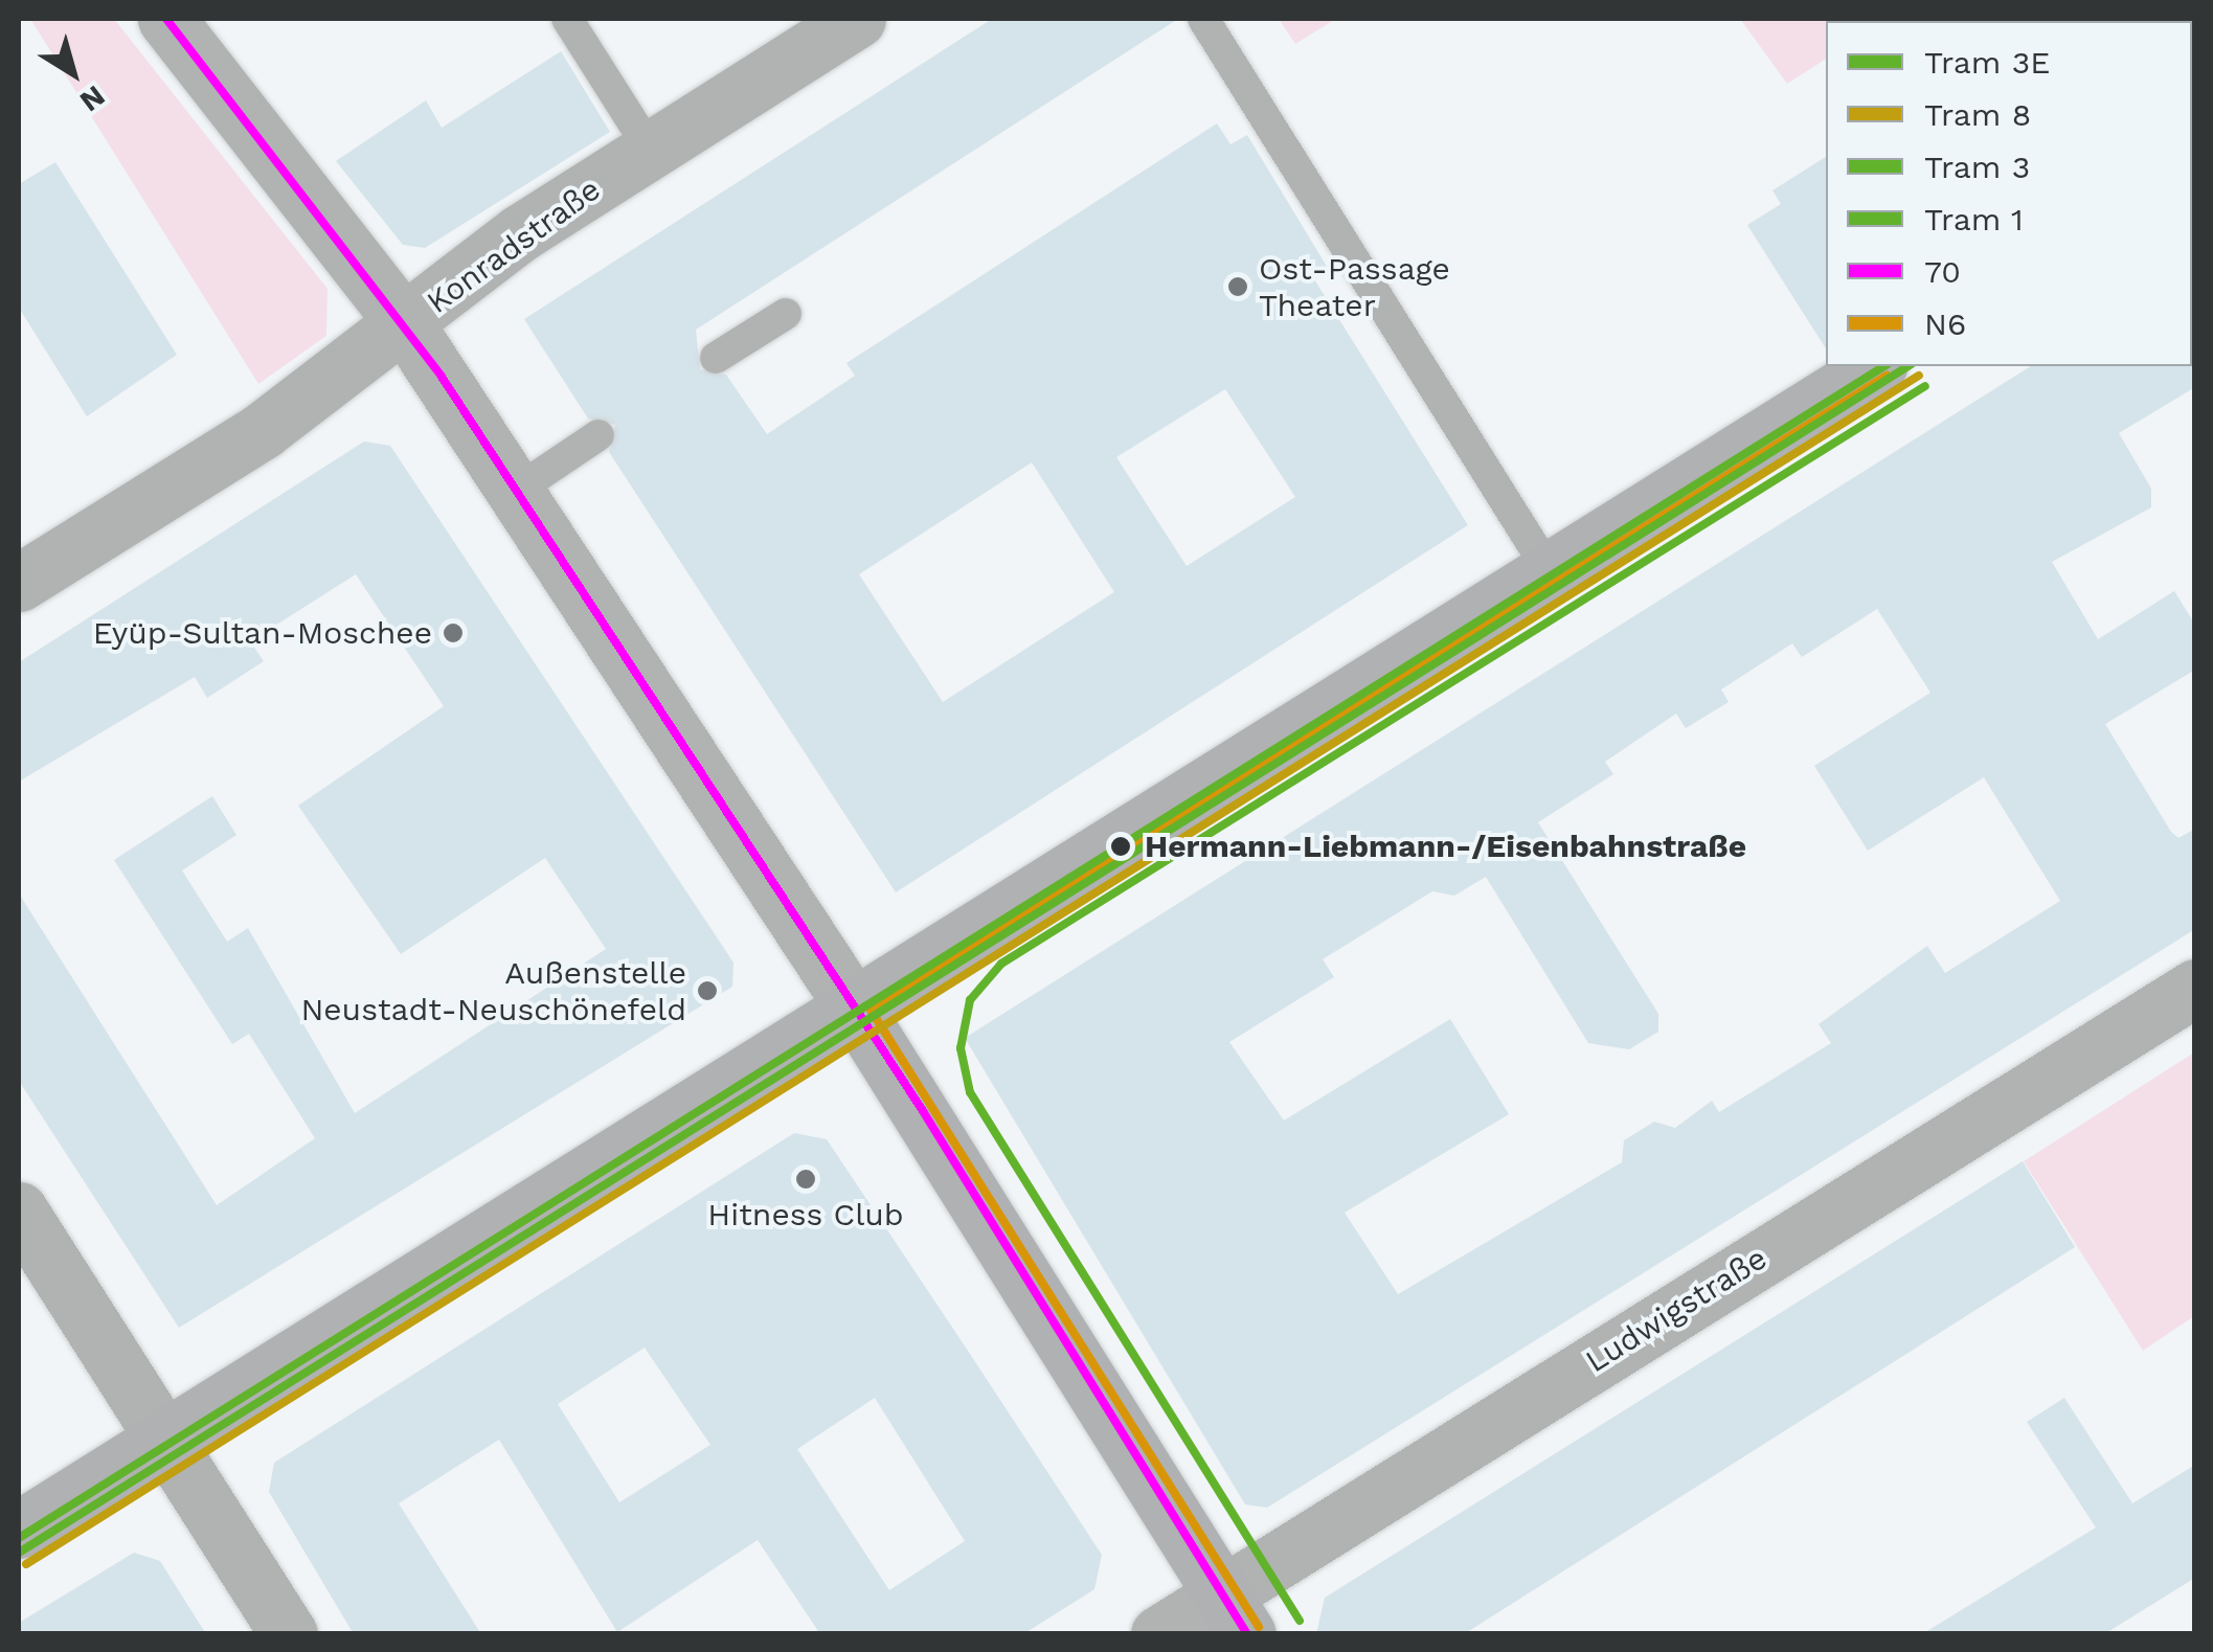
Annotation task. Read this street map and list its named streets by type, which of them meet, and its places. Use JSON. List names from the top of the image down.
{
  "streets": {
    "street": ["Konradstraße", "Ludwigstraße"]
  },
  "places": [
    "Ost-Passage Theater",
    "Eyüp-Sultan-Moschee",
    "Hermann-Liebmann-/Eisenbahnstraße",
    "Außenstelle Neustadt-Neuschönefeld",
    "Hitness Club"
  ],
  "lines": [
    "transit line 70",
    "tram line 3E",
    "tram line 3",
    "tram line 8",
    "transit line N6",
    "tram line 1"
  ],
  "legend": [
    "Tram 3E",
    "Tram 8",
    "Tram 3",
    "Tram 1",
    "70",
    "N6"
  ],
  "north": "bottom right"
}
